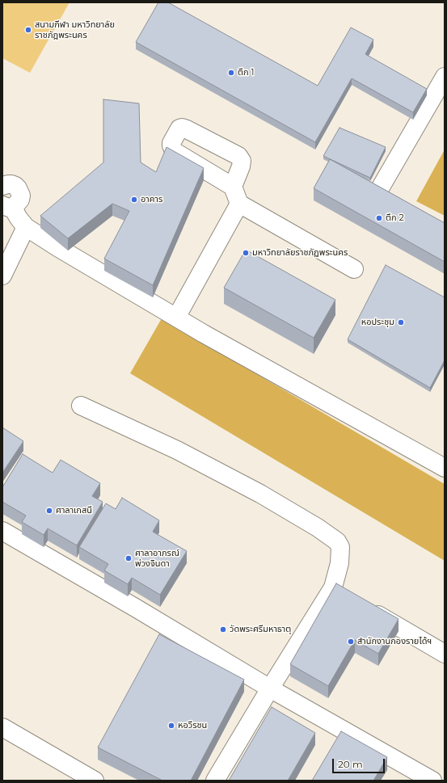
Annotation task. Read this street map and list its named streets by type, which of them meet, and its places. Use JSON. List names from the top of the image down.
{
  "places": [
    "สนามกีฬา มหาวิทยาลัย ราชภัฎพระนคร",
    "ตึก 1",
    "อาคาร",
    "ตึก 2",
    "มหาวิทยาลัยราชภัฏพระนคร",
    "หอประชุม",
    "ศาลาเกสนี",
    "ศาลาอาภรณ์ พ่วงจินดา",
    "วัดพระศรีมหาธาตุ",
    "สำนักงานกองรายได้ฯ",
    "หอวีรชน"
  ],
  "scale_bar": "20 m"
}
